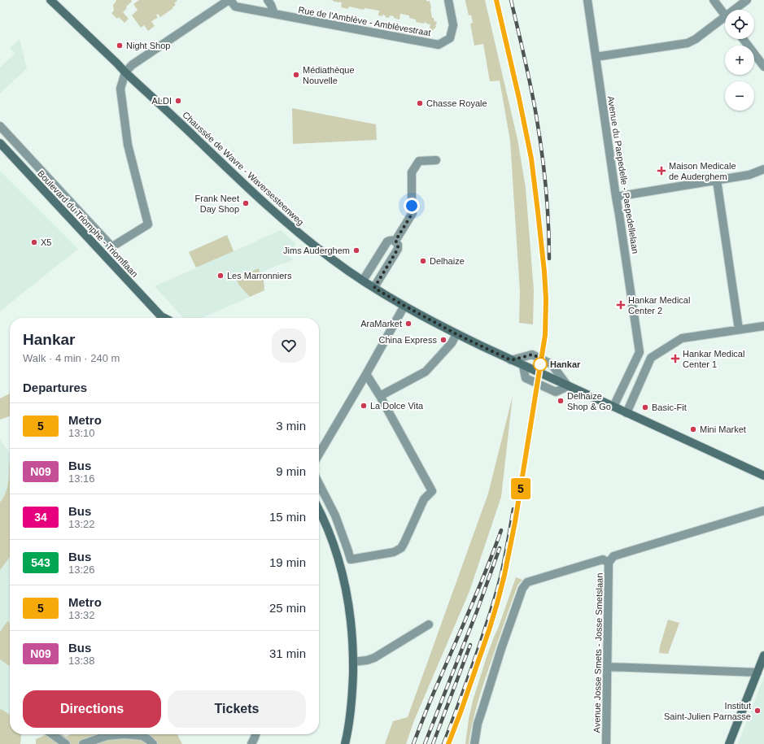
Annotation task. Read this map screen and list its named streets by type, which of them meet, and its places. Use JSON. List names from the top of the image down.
{
  "streets": {
    "main road": ["Chaussée de Wavre - Waversesteenweg", "Boulevard du Triomphe - Triomflaan"],
    "street": ["Rue de l'Amblève - Amblèvestraat", "Avenue du Paepedelle - Paepedellelaan", "Avenue Josse Smets - Josse Smetslaan"]
  },
  "crossings": [
    ["Chaussée de Wavre - Waversesteenweg", "Boulevard du Triomphe - Triomflaan"]
  ],
  "places": {
    "other": [
      "Night Shop",
      "Médiathèque Nouvelle",
      "ALDI",
      "Chasse Royale",
      "Frank Neet Day Shop",
      "X5",
      "Jims Auderghem",
      "Delhaize",
      "Les Marronniers",
      "AraMarket",
      "China Express",
      "Hankar",
      "Delhaize Shop & Go",
      "La Dolce Vita",
      "Basic-Fit",
      "Mini Market",
      "Institut Saint-Julien Parnasse"
    ],
    "health": ["Maison Medicale de Auderghem", "Hankar Medical Center 2", "Hankar Medical Center 1"]
  },
  "lines": ["metro line 5"],
  "page": {
    "on_map": "5",
    "map_buttons": ["+", "−"],
    "heading": [
      ["Hankar", "Walk · 4 min · 240 m"],
      "Departures"
    ],
    "list": [
      {
        "mark": "5",
        "name": "Metro",
        "note": "13:10",
        "value": "3 min"
      },
      {
        "mark": "N09",
        "name": "Bus",
        "note": "13:16",
        "value": "9 min"
      },
      {
        "mark": "34",
        "name": "Bus",
        "note": "13:22",
        "value": "15 min"
      },
      {
        "mark": "543",
        "name": "Bus",
        "note": "13:26",
        "value": "19 min"
      },
      {
        "mark": "5",
        "name": "Metro",
        "note": "13:32",
        "value": "25 min"
      },
      {
        "mark": "N09",
        "name": "Bus",
        "note": "13:38",
        "value": "31 min"
      }
    ],
    "buttons": ["Directions", "Tickets"]
  }
}
